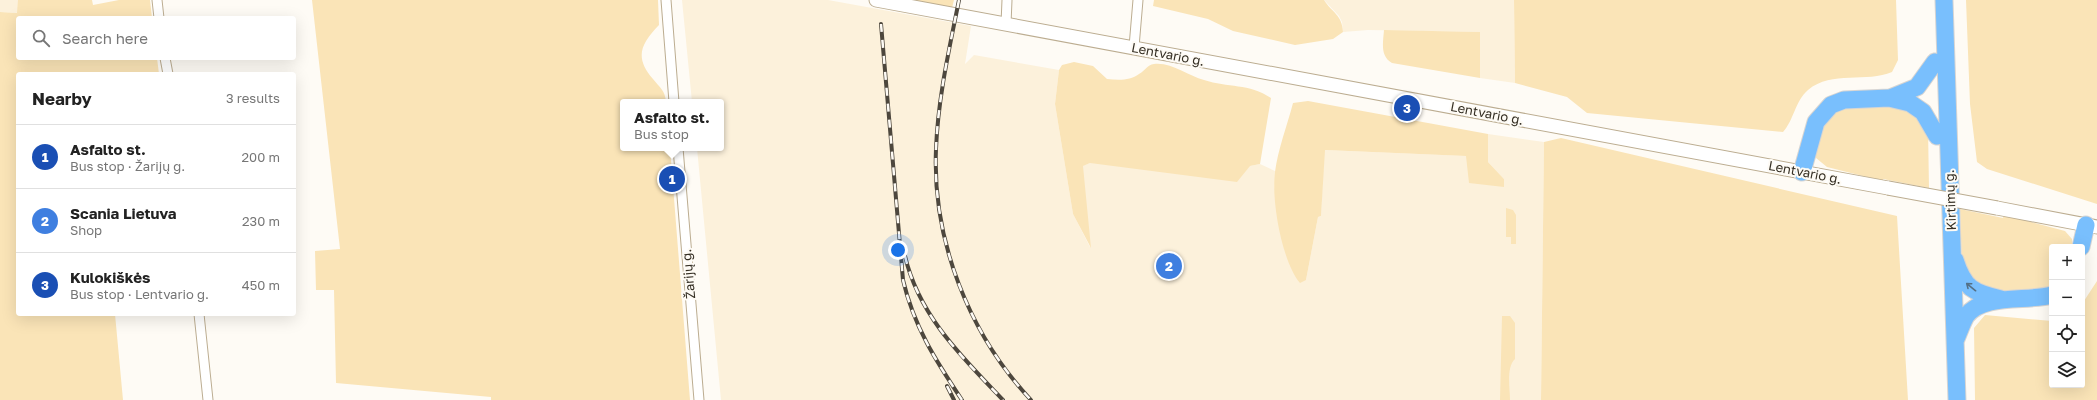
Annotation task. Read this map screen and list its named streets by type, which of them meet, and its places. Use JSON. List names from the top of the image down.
{
  "streets": {
    "highway": ["Kirtimų g."],
    "main road": ["Lentvario g."],
    "street": ["Žarijų g."]
  },
  "page": {
    "search": "Search here",
    "heading": ["Nearby", "3 results"],
    "pins": ["3", "1", "2"],
    "popup": ["Asfalto st.", "Bus stop"],
    "list": [
      {
        "mark": "1",
        "name": "Asfalto st.",
        "note": "Bus stop · Žarijų g.",
        "value": "200 m"
      },
      {
        "mark": "2",
        "name": "Scania Lietuva",
        "note": "Shop",
        "value": "230 m"
      },
      {
        "mark": "3",
        "name": "Kulokiškės",
        "note": "Bus stop · Lentvario g.",
        "value": "450 m"
      }
    ],
    "map_buttons": ["+", "−"]
  }
}
